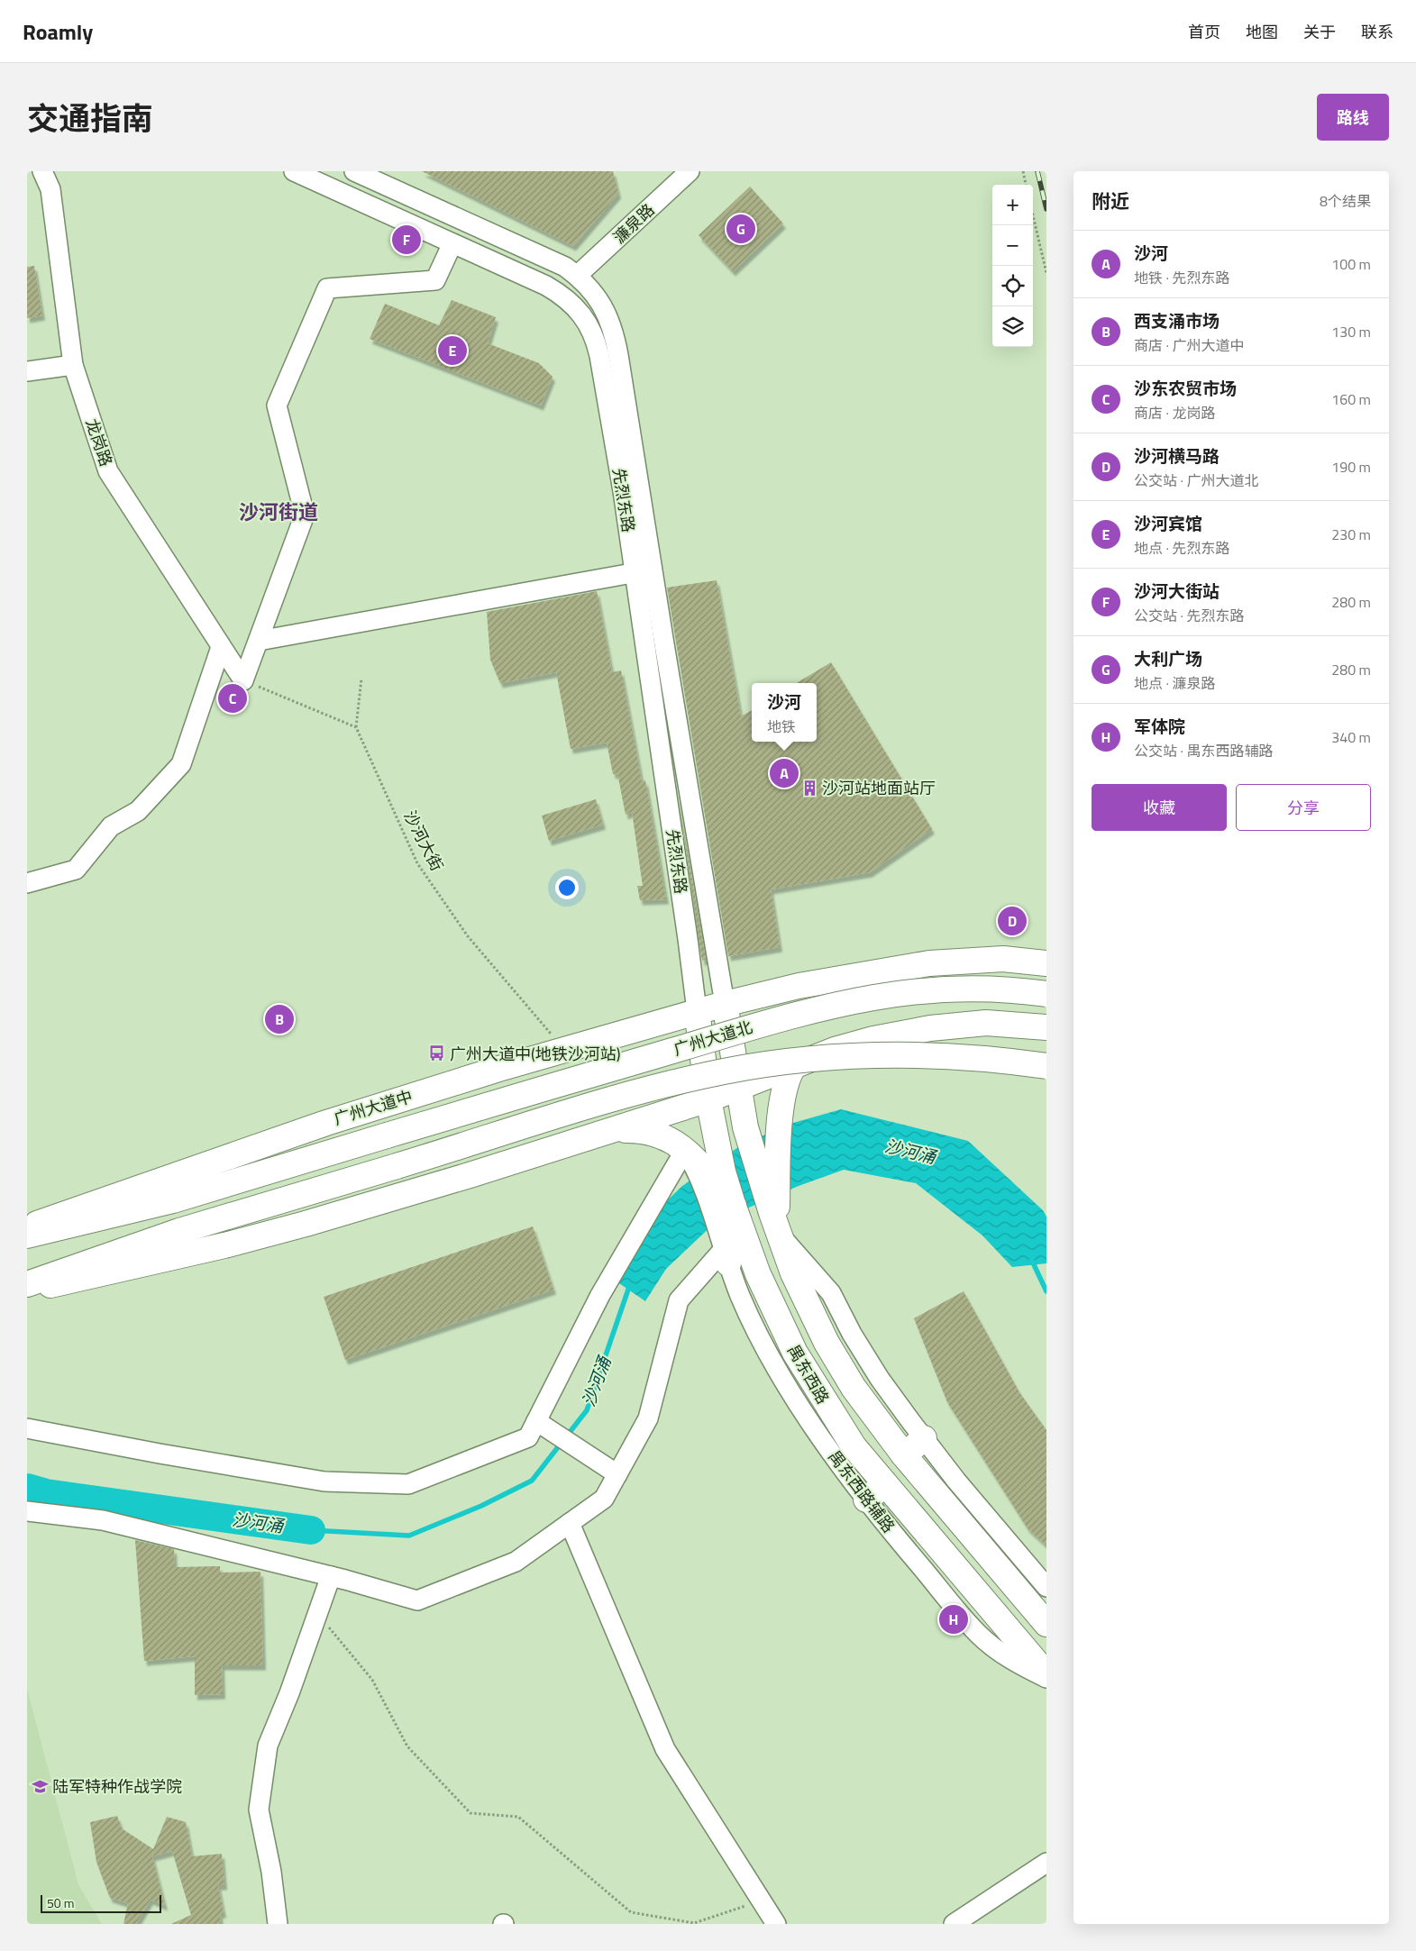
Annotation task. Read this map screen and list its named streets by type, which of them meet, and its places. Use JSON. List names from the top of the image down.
{
  "streets": {
    "main road": ["广州大道北", "广州大道中", "禺东西路"],
    "street": [
      "濂泉路",
      "龙岗路",
      "先烈东路",
      "禺东西路辅路"
    ],
    "path": ["沙河大街"]
  },
  "crossings": [
    ["濂泉路", "先烈东路"],
    ["先烈东路", "广州大道北"],
    ["先烈东路", "广州大道中"],
    ["先烈东路", "禺东西路"],
    ["沙河大街", "广州大道中"],
    ["广州大道北", "广州大道中"],
    ["广州大道北", "禺东西路"],
    ["广州大道中", "禺东西路"],
    ["禺东西路", "禺东西路辅路"]
  ],
  "districts": ["沙河街道"],
  "water": ["沙河涌"],
  "places": {
    "building": ["沙河站地面站厅"],
    "bus stop": ["广州大道中(地铁沙河站)"],
    "school or university": ["陆军特种作战学院"]
  },
  "scale_bar": "50 m",
  "page": {
    "header": "Roamly",
    "nav": [
      "首页",
      "地图",
      "关于",
      "联系"
    ],
    "title": "交通指南",
    "buttons": [
      "路线",
      ["收藏", "分享"]
    ],
    "heading": ["附近", "8个结果"],
    "map_buttons": ["+", "−"],
    "pins": [
      "G",
      "F",
      "E",
      "C",
      "A",
      "D",
      "B",
      "H"
    ],
    "list": [
      {
        "mark": "A",
        "name": "沙河",
        "note": "地铁 · 先烈东路",
        "value": "100 m"
      },
      {
        "mark": "B",
        "name": "西支涌市场",
        "note": "商店 · 广州大道中",
        "value": "130 m"
      },
      {
        "mark": "C",
        "name": "沙东农贸市场",
        "note": "商店 · 龙岗路",
        "value": "160 m"
      },
      {
        "mark": "D",
        "name": "沙河横马路",
        "note": "公交站 · 广州大道北",
        "value": "190 m"
      },
      {
        "mark": "E",
        "name": "沙河宾馆",
        "note": "地点 · 先烈东路",
        "value": "230 m"
      },
      {
        "mark": "F",
        "name": "沙河大街站",
        "note": "公交站 · 先烈东路",
        "value": "280 m"
      },
      {
        "mark": "G",
        "name": "大利广场",
        "note": "地点 · 濂泉路",
        "value": "280 m"
      },
      {
        "mark": "H",
        "name": "军体院",
        "note": "公交站 · 禺东西路辅路",
        "value": "340 m"
      }
    ],
    "popup": ["沙河", "地铁"],
    "scale": "50 m"
  }
}
